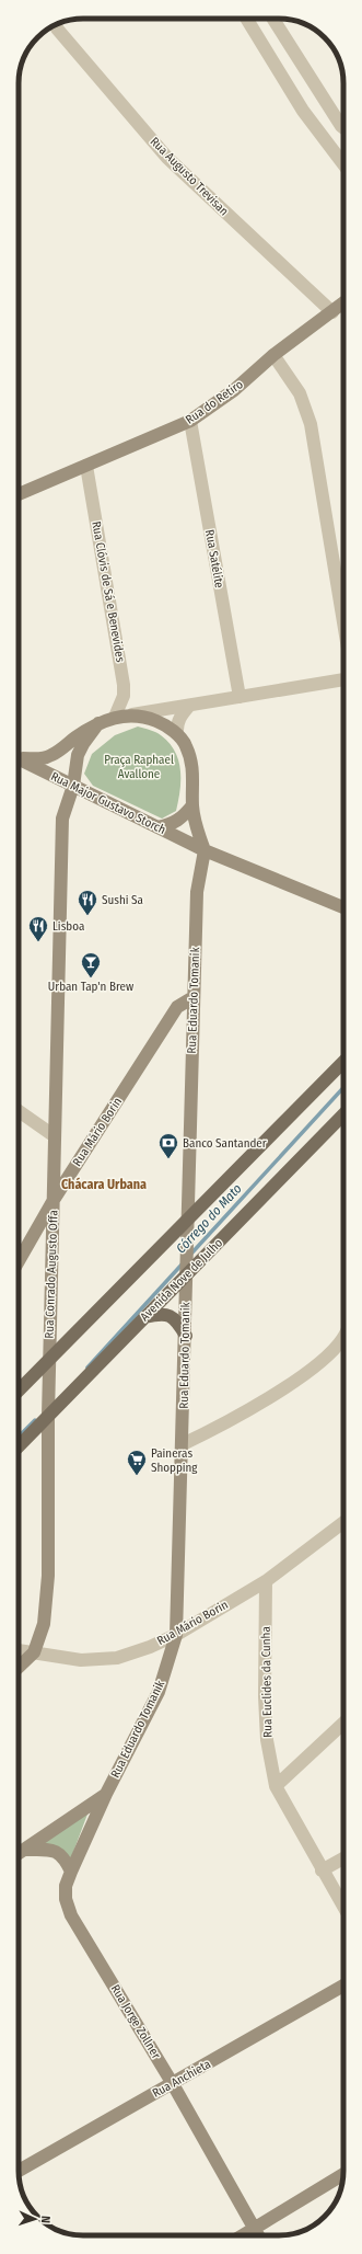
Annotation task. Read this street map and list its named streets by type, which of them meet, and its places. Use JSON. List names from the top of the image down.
{
  "streets": {
    "main road": ["Avenida Nove de Julho"],
    "street": [
      "Rua Augusto Trevisan",
      "Rua do Retiro",
      "Rua Satélite",
      "Rua Clóvis de Sá e Benevides",
      "Rua Major Gustavo Storch",
      "Rua Eduardo Tomanik",
      "Rua Mário Borin",
      "Rua Conrado Augusto Offa",
      "Rua Euclides da Cunha",
      "Rua Jorge Zollner",
      "Rua Anchieta"
    ]
  },
  "crossings": [
    ["Rua Augusto Trevisan", "Rua do Retiro"],
    ["Rua do Retiro", "Rua Satélite"],
    ["Rua do Retiro", "Rua Clóvis de Sá e Benevides"],
    ["Rua Clóvis de Sá e Benevides", "Rua Major Gustavo Storch"],
    ["Rua Clóvis de Sá e Benevides", "Rua Conrado Augusto Offa"],
    ["Rua Major Gustavo Storch", "Rua Eduardo Tomanik"],
    ["Rua Major Gustavo Storch", "Rua Conrado Augusto Offa"],
    ["Rua Eduardo Tomanik", "Rua Mário Borin"],
    ["Rua Eduardo Tomanik", "Avenida Nove de Julho"],
    ["Rua Eduardo Tomanik", "Rua Jorge Zollner"],
    ["Rua Mário Borin", "Rua Conrado Augusto Offa"],
    ["Rua Mário Borin", "Rua Euclides da Cunha"],
    ["Rua Conrado Augusto Offa", "Avenida Nove de Julho"],
    ["Rua Jorge Zollner", "Rua Anchieta"]
  ],
  "districts": ["Chácara Urbana"],
  "water": ["Córrego do Mato"],
  "parks": ["Praça Raphael Avallone"],
  "places": {
    "restaurant": ["Sushi Sa", "Lisboa"],
    "bar": ["Urban Tap'n Brew"],
    "bank": ["Banco Santander"],
    "supermarket": ["Paineras Shopping"]
  },
  "north": "right"
}
